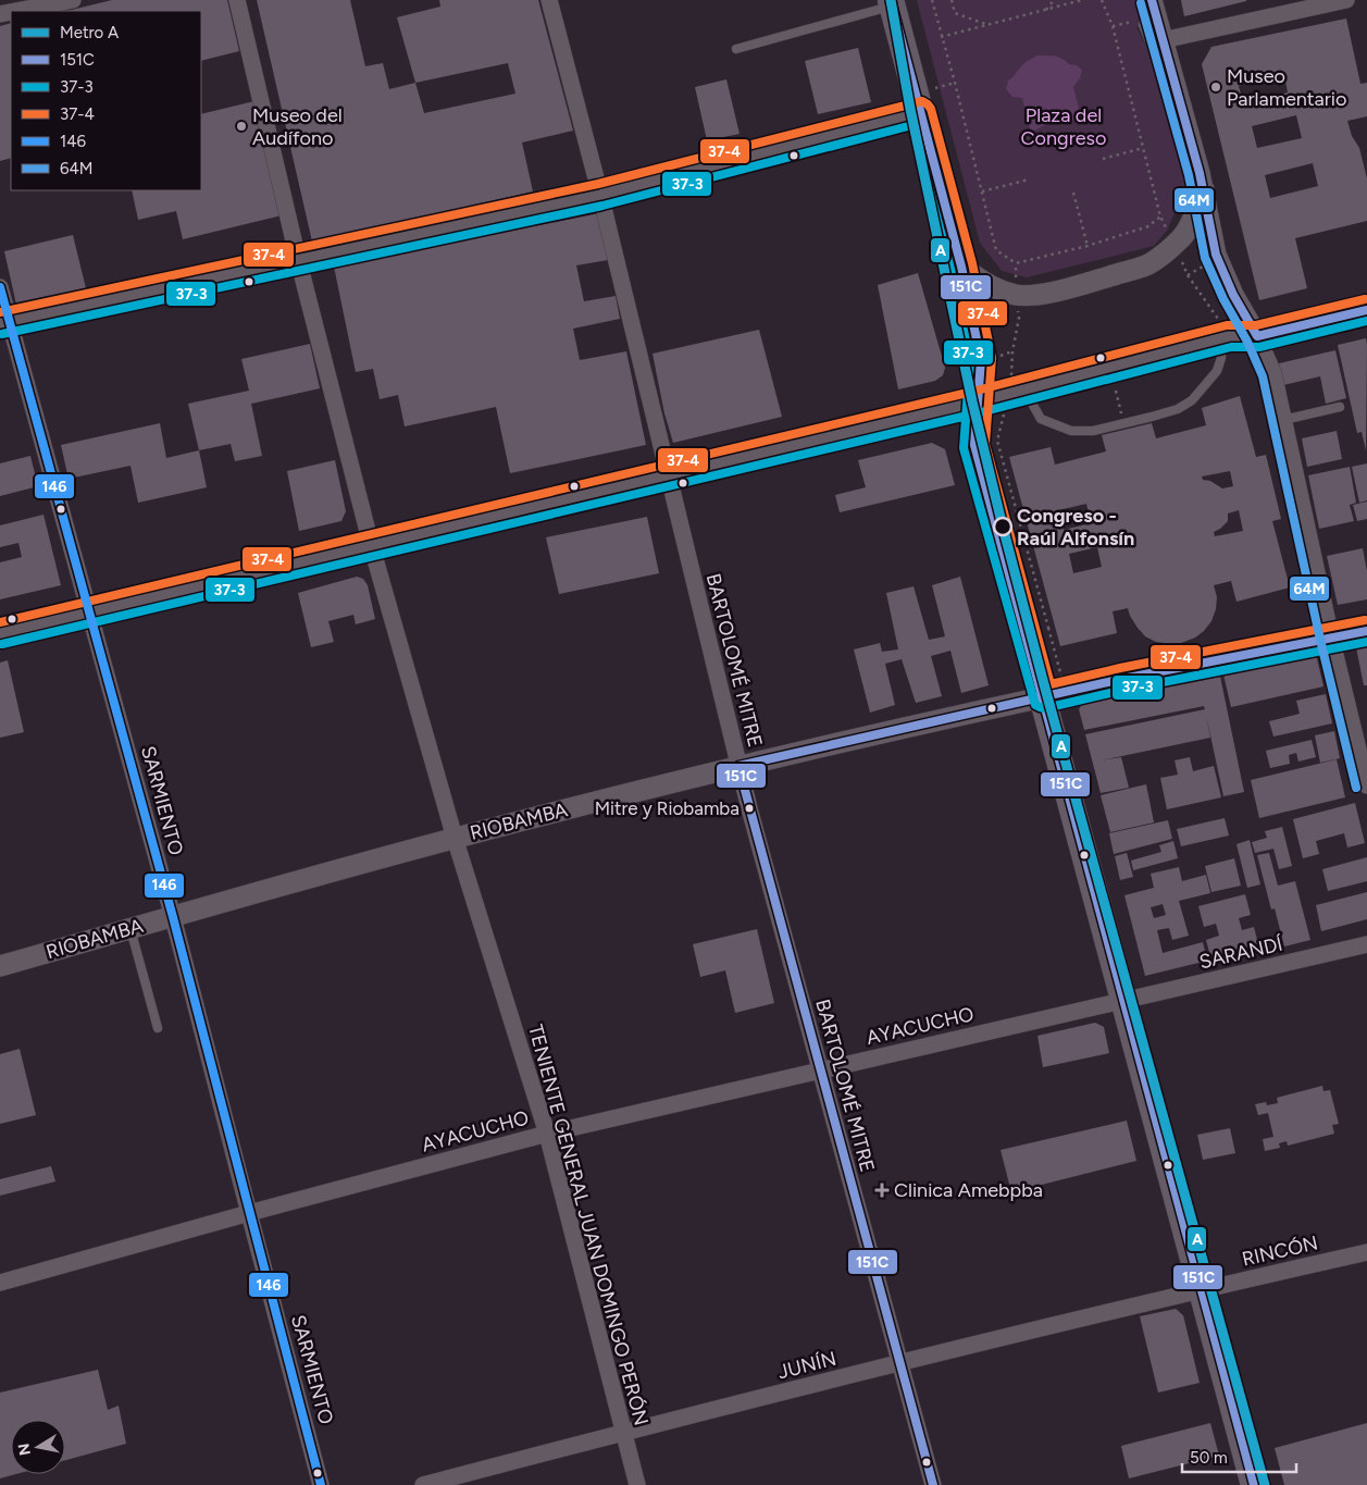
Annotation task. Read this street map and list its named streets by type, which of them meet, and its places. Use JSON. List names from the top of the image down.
{
  "streets": {
    "street": [
      "BARTOLOMÉ MITRE",
      "SARMIENTO",
      "RIOBAMBA",
      "SARANDÍ",
      "AYACUCHO",
      "TENIENTE GENERAL JUAN DOMINGO PERÓN",
      "RINCÓN",
      "JUNÍN"
    ]
  },
  "crossings": [
    ["BARTOLOMÉ MITRE", "RIOBAMBA"],
    ["BARTOLOMÉ MITRE", "AYACUCHO"],
    ["BARTOLOMÉ MITRE", "JUNÍN"],
    ["SARMIENTO", "RIOBAMBA"],
    ["SARMIENTO", "AYACUCHO"],
    ["RIOBAMBA", "TENIENTE GENERAL JUAN DOMINGO PERÓN"],
    ["SARANDÍ", "AYACUCHO"],
    ["AYACUCHO", "TENIENTE GENERAL JUAN DOMINGO PERÓN"],
    ["TENIENTE GENERAL JUAN DOMINGO PERÓN", "JUNÍN"],
    ["RINCÓN", "JUNÍN"]
  ],
  "parks": ["Plaza del Congreso"],
  "places": {
    "other": [
      "Museo Parlamentario",
      "Museo del Audífono",
      "Congreso - Raúl Alfonsín",
      "Mitre y Riobamba"
    ],
    "health": ["Clinica Amebpba"]
  },
  "lines": [
    "metro line A",
    "transit line 151C",
    "transit line 64M",
    "transit line 37-4",
    "transit line 37-3",
    "transit line 146"
  ],
  "legend": [
    "Metro A",
    "151C",
    "37-3",
    "37-4",
    "146",
    "64M"
  ],
  "scale_bar": "50 m",
  "north": "left"
}
